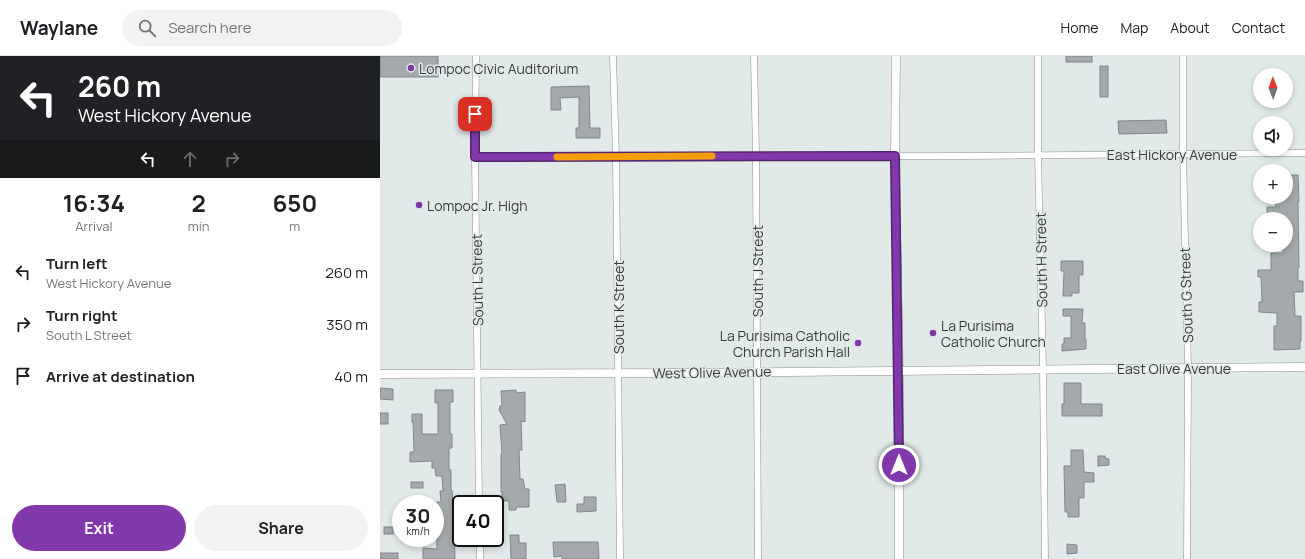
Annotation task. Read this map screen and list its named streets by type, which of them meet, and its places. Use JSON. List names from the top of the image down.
{
  "streets": {
    "street": [
      "East Hickory Avenue",
      "South H Street",
      "South J Street",
      "South L Street",
      "South G Street",
      "South K Street",
      "East Olive Avenue",
      "West Olive Avenue"
    ]
  },
  "crossings": [
    ["East Hickory Avenue", "South H Street"],
    ["East Hickory Avenue", "South J Street"],
    ["East Hickory Avenue", "South L Street"],
    ["East Hickory Avenue", "South G Street"],
    ["East Hickory Avenue", "South K Street"],
    ["South H Street", "East Olive Avenue"],
    ["South H Street", "West Olive Avenue"],
    ["South J Street", "West Olive Avenue"],
    ["South L Street", "West Olive Avenue"],
    ["South G Street", "East Olive Avenue"],
    ["South K Street", "West Olive Avenue"],
    ["East Olive Avenue", "West Olive Avenue"]
  ],
  "places": [
    "Lompoc Civic Auditorium",
    "Lompoc Jr. High",
    "La Purisima Catholic Church",
    "La Purisima Catholic Church Parish Hall"
  ],
  "north": "top",
  "page": {
    "header": "Waylane",
    "search": "Search here",
    "nav": [
      "Home",
      "Map",
      "About",
      "Contact"
    ],
    "turn": ["260 m", "West Hickory Avenue"],
    "map_buttons": ["+", "−"],
    "eta": [
      "16:34",
      "Arrival",
      "2",
      "min",
      "650",
      "m"
    ],
    "list": [
      {
        "name": "Turn left",
        "note": "West Hickory Avenue",
        "value": "260 m"
      },
      {
        "name": "Turn right",
        "note": "South L Street",
        "value": "350 m"
      },
      {
        "name": "Arrive at destination",
        "value": "40 m"
      }
    ],
    "speed": "30 km/h",
    "limit": "40",
    "buttons": ["Exit", "Share"]
  }
}
